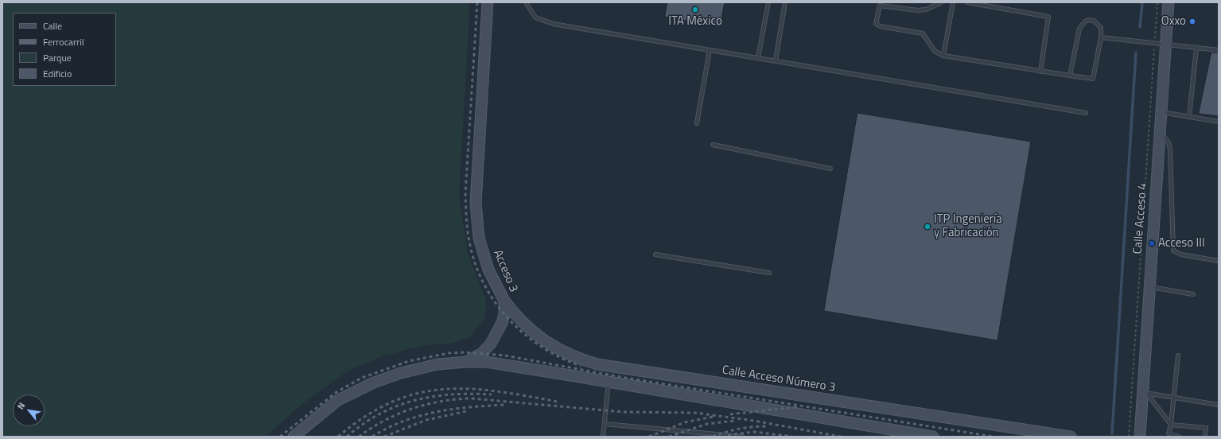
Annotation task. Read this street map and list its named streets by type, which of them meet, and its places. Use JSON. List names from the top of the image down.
{
  "streets": {
    "street": ["Calle Acceso 4", "Acceso 3", "Calle Acceso Número 3"]
  },
  "crossings": [
    ["Acceso 3", "Calle Acceso Número 3"]
  ],
  "places": [
    "ITA México",
    "Oxxo",
    "ITP Ingeniería y Fabricación",
    "Acceso III"
  ],
  "legend": [
    "Calle",
    "Ferrocarril",
    "Parque",
    "Edificio"
  ],
  "north": "top left"
}
